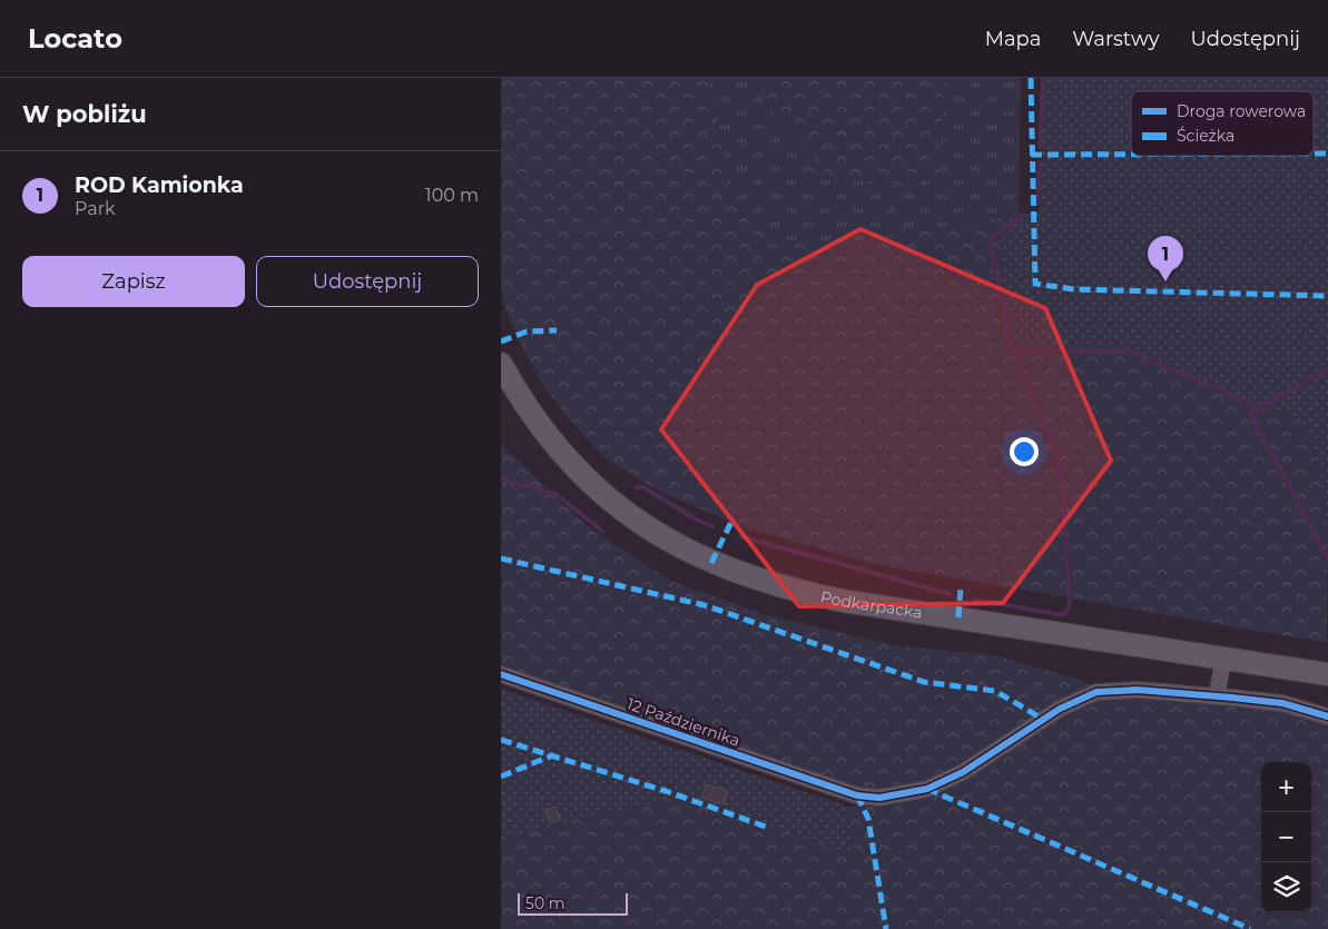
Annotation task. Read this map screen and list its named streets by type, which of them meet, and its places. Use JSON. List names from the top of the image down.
{
  "streets": {
    "main road": ["Podkarpacka"],
    "street": ["12 Października"]
  },
  "legend": ["Droga rowerowa", "Ścieżka"],
  "scale_bar": "50 m",
  "page": {
    "header": "Locato",
    "nav": ["Mapa", "Warstwy", "Udostępnij"],
    "heading": "W pobliżu",
    "list": [
      {
        "mark": "1",
        "name": "ROD Kamionka",
        "note": "Park",
        "value": "100 m"
      }
    ],
    "pins": "1",
    "buttons": ["Zapisz", "Udostępnij"],
    "map_buttons": ["+", "−"],
    "scale": "50 m"
  }
}
